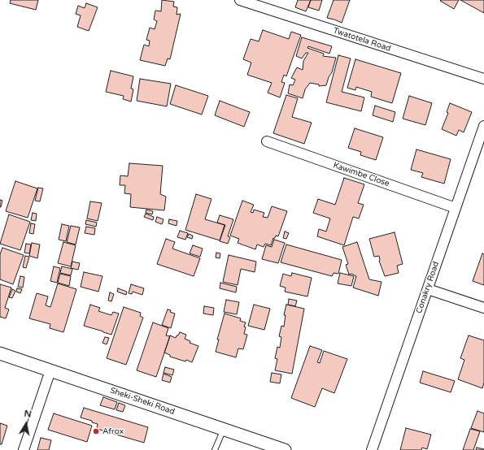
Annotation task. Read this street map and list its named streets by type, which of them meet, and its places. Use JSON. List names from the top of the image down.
{
  "streets": {
    "street": [
      "Twatotela Road",
      "Kawimbe Close",
      "Conakry Road",
      "Sheki-Sheki Road"
    ]
  },
  "crossings": [
    ["Kawimbe Close", "Conakry Road"]
  ],
  "places": ["Afrox"],
  "north": "top"
}
